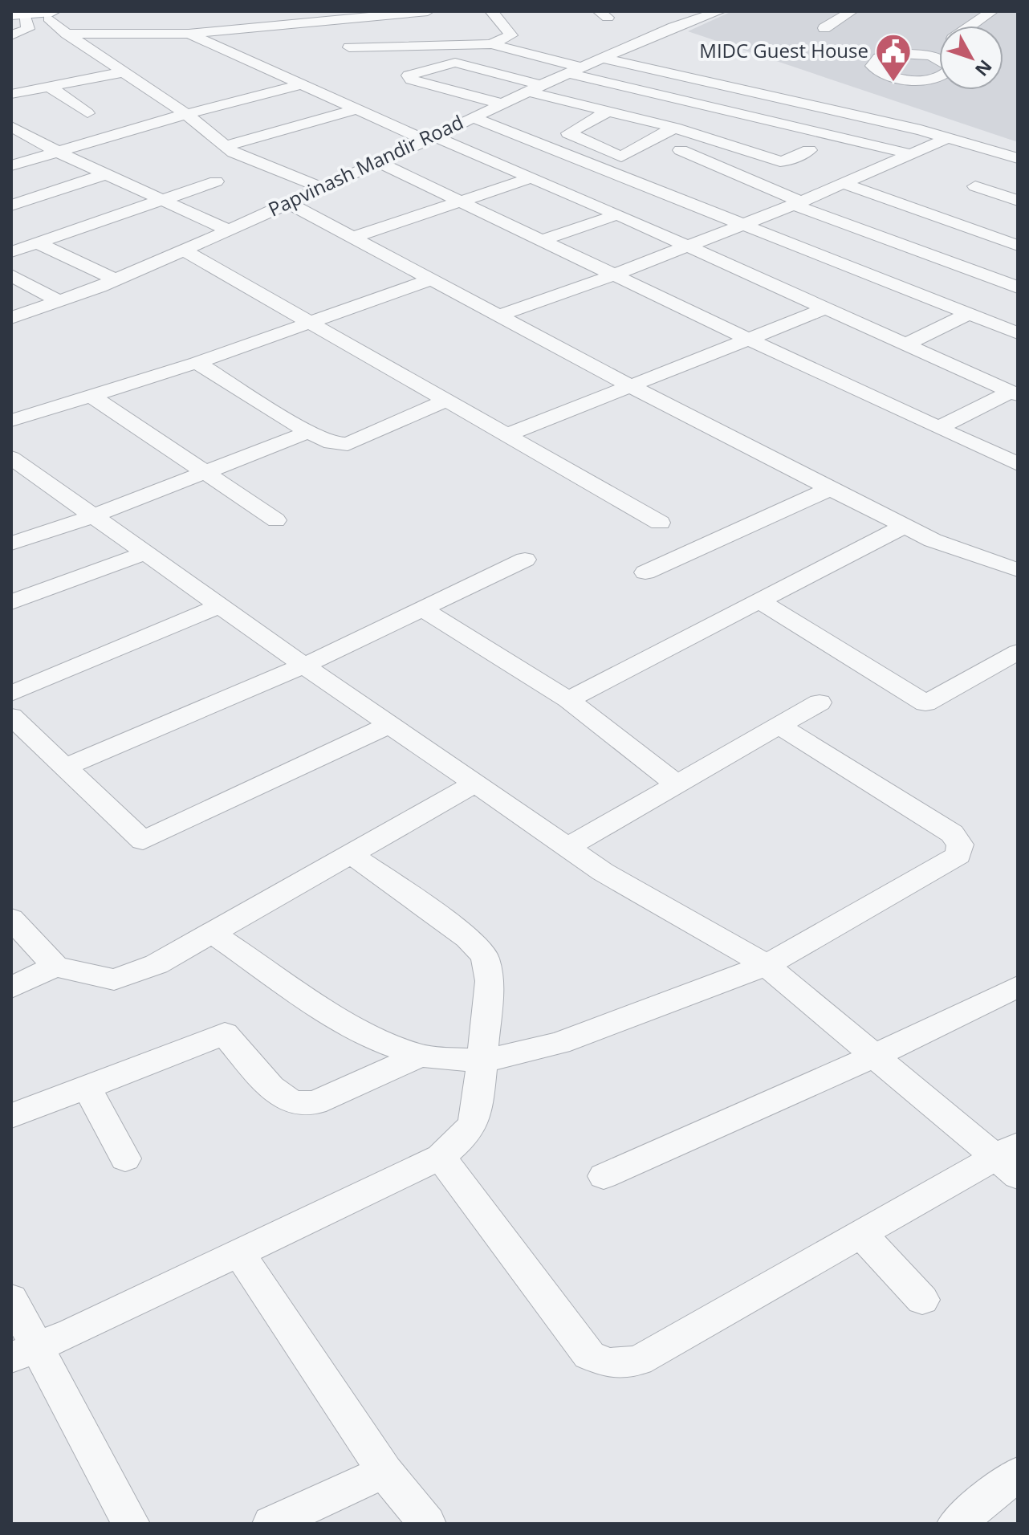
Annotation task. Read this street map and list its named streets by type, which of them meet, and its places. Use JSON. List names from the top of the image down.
{
  "streets": {
    "street": ["Papvinash Mandir Road"]
  },
  "places": {
    "public building": ["MIDC Guest House"]
  },
  "north": "bottom right"
}
